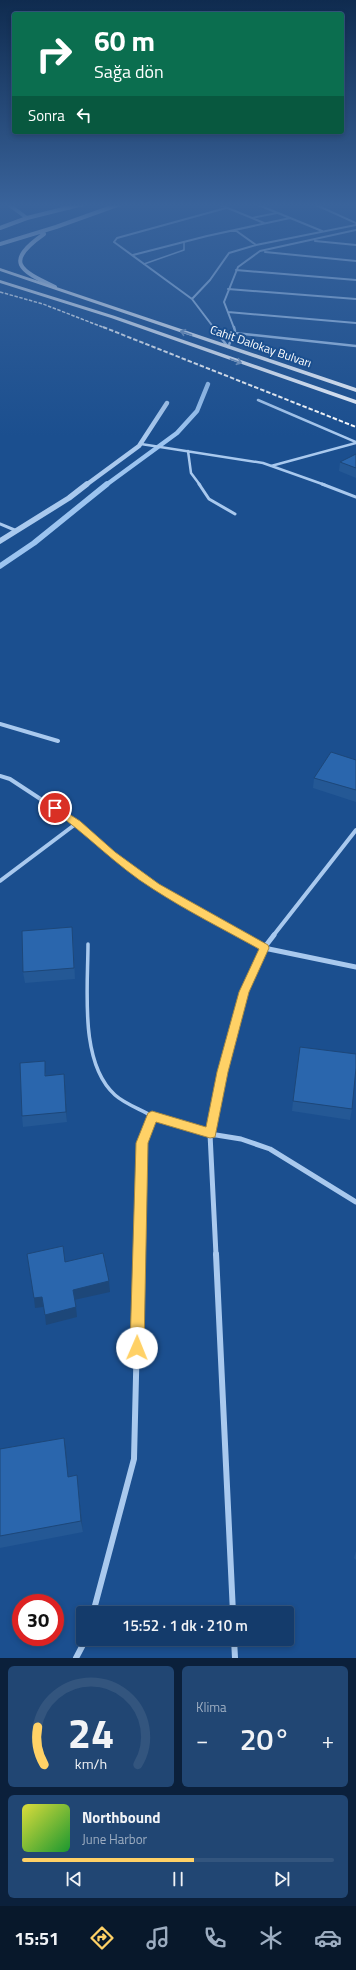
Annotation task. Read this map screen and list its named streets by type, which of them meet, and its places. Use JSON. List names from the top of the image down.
{
  "streets": {
    "main road": ["Cahit Dalokay Bulvarı"]
  },
  "page": {
    "turn": ["60 m", "Sağa dön"],
    "then": "Sonra",
    "limit": "30",
    "trip": "15:52 · 1 dk · 210 m",
    "tile": "Klima",
    "heat": ["−", "20°", "+"],
    "song": ["Northbound", "June Harbor"],
    "tabs": "15:51",
    "gauge": ["24", "km/h"]
  }
}
